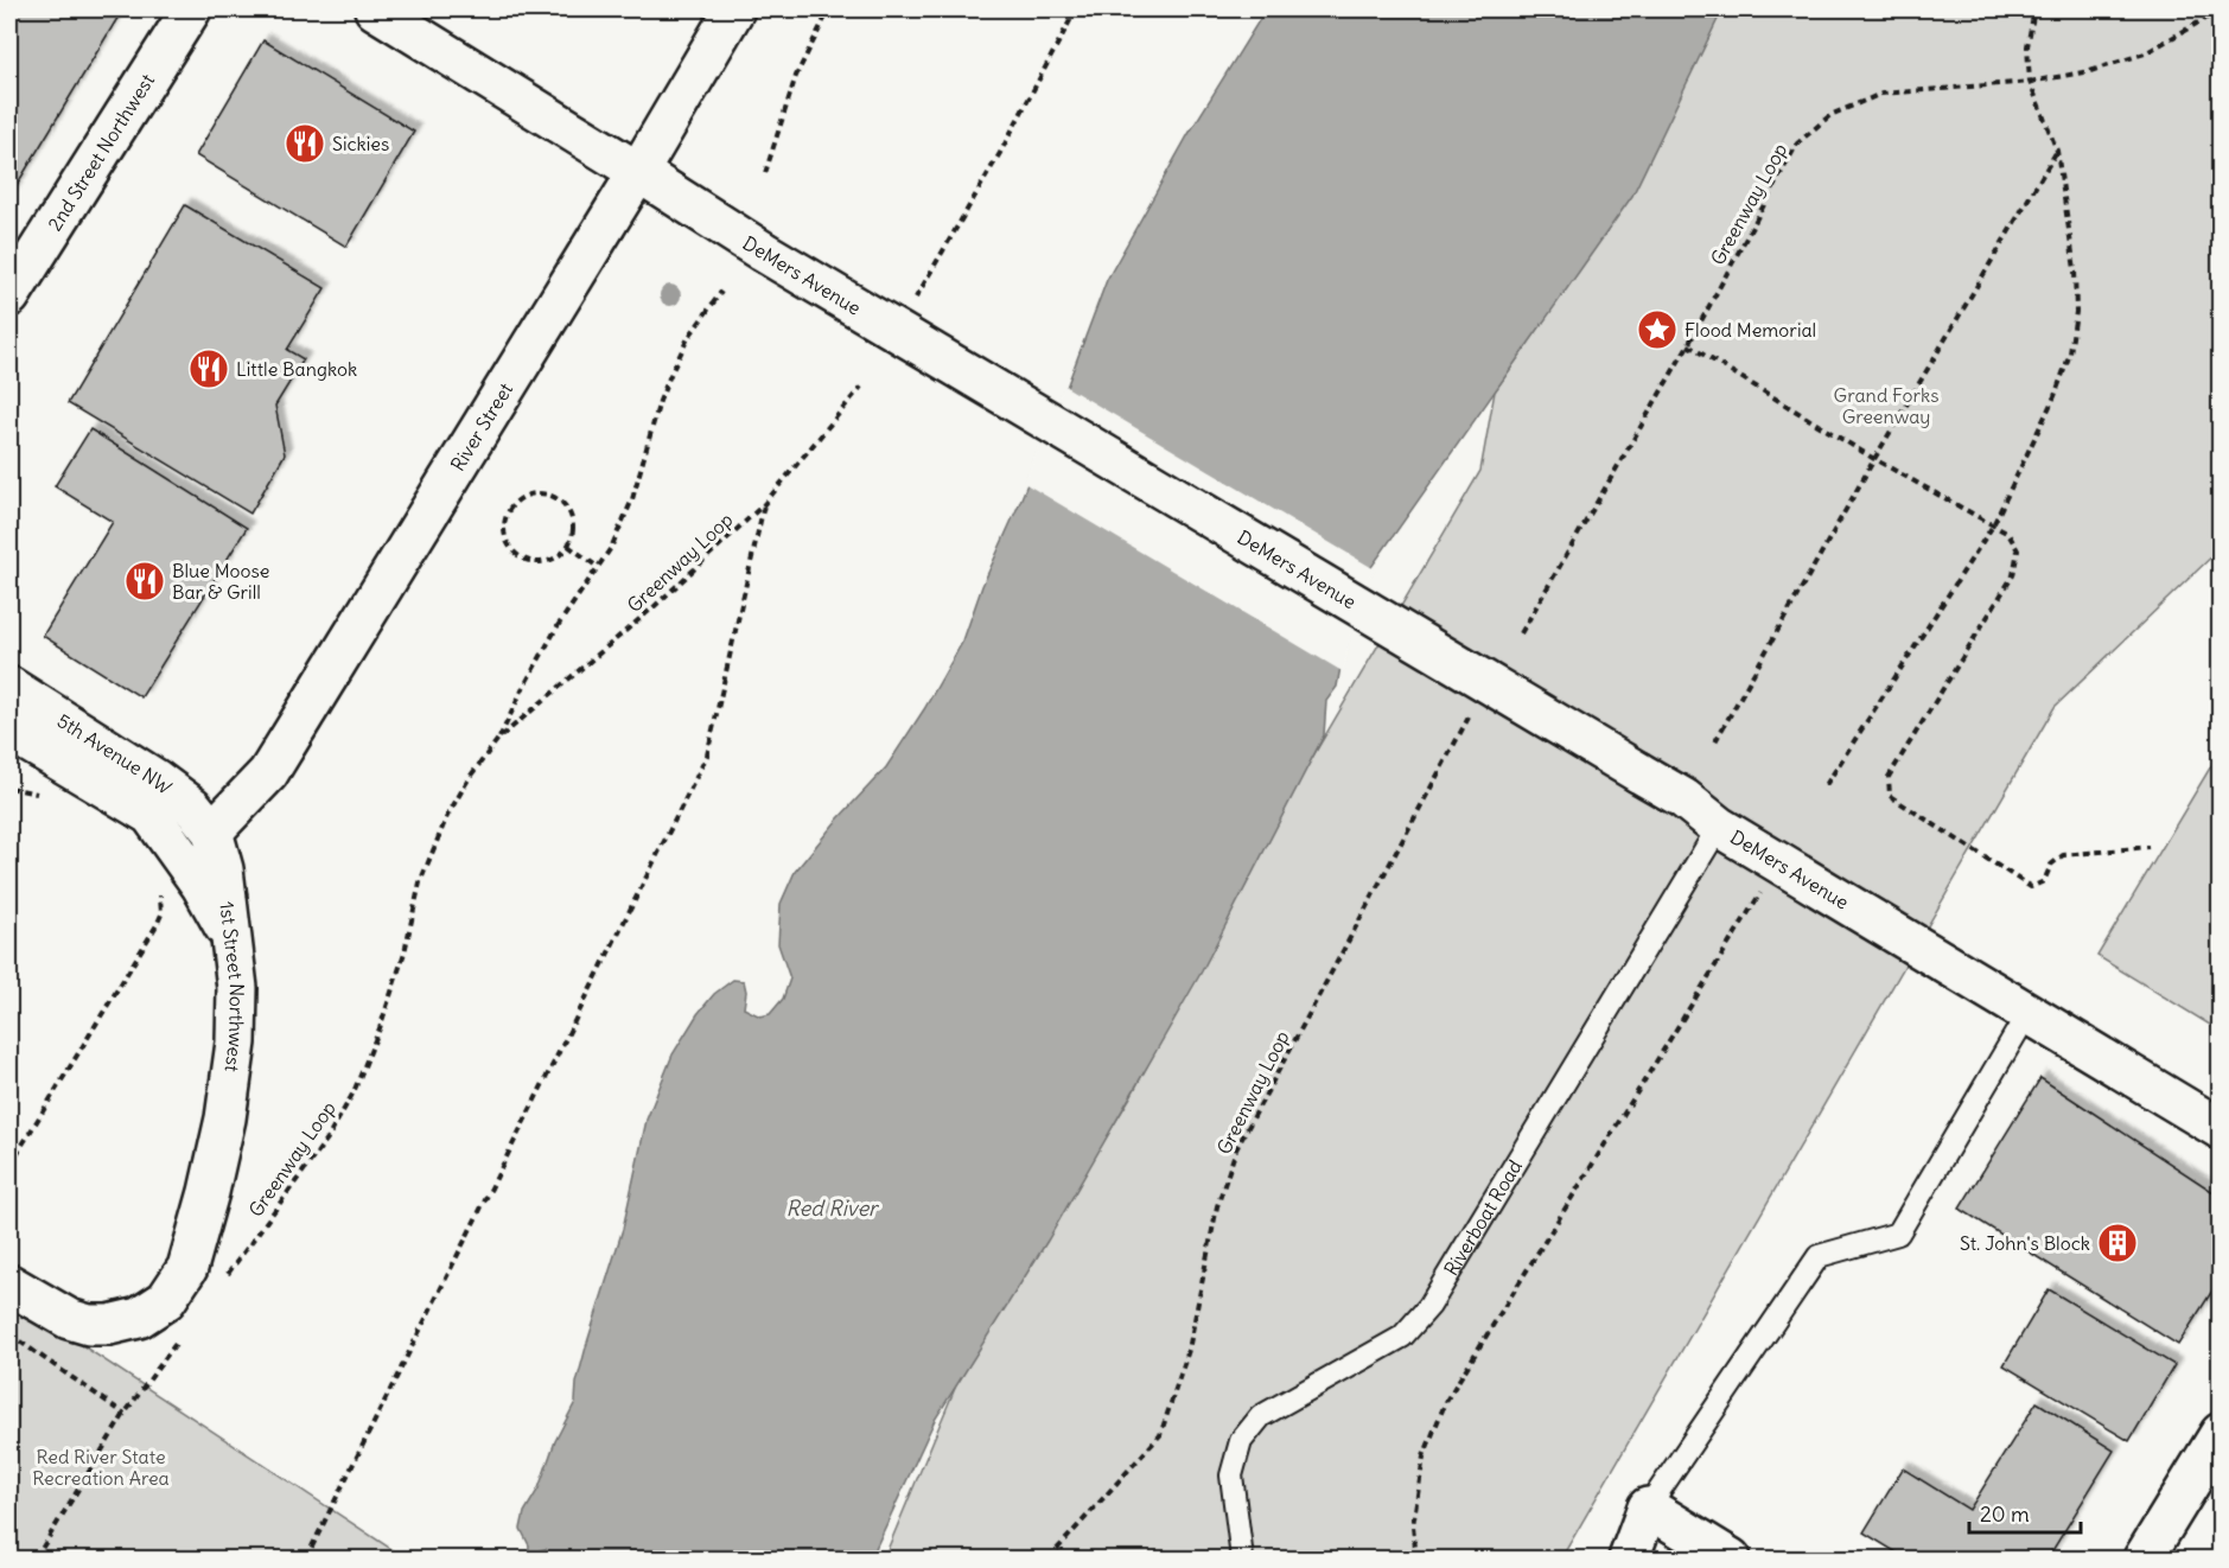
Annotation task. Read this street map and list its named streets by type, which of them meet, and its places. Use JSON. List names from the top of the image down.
{
  "streets": {
    "street": [
      "2nd Street Northwest",
      "DeMers Avenue",
      "River Street",
      "5th Avenue NW",
      "1st Street Northwest"
    ],
    "lane": ["Riverboat Road"],
    "path": ["Greenway Loop"]
  },
  "crossings": [
    ["DeMers Avenue", "River Street"],
    ["DeMers Avenue", "Riverboat Road"],
    ["River Street", "5th Avenue NW"],
    ["River Street", "1st Street Northwest"],
    ["5th Avenue NW", "1st Street Northwest"]
  ],
  "water": ["Red River"],
  "parks": ["Grand Forks Greenway", "Red River State Recreation Area"],
  "places": {
    "restaurant": ["Sickies", "Little Bangkok", "Blue Moose Bar & Grill"],
    "place": ["Flood Memorial"],
    "building": ["St. John's Block"]
  },
  "scale_bar": "20 m"
}
